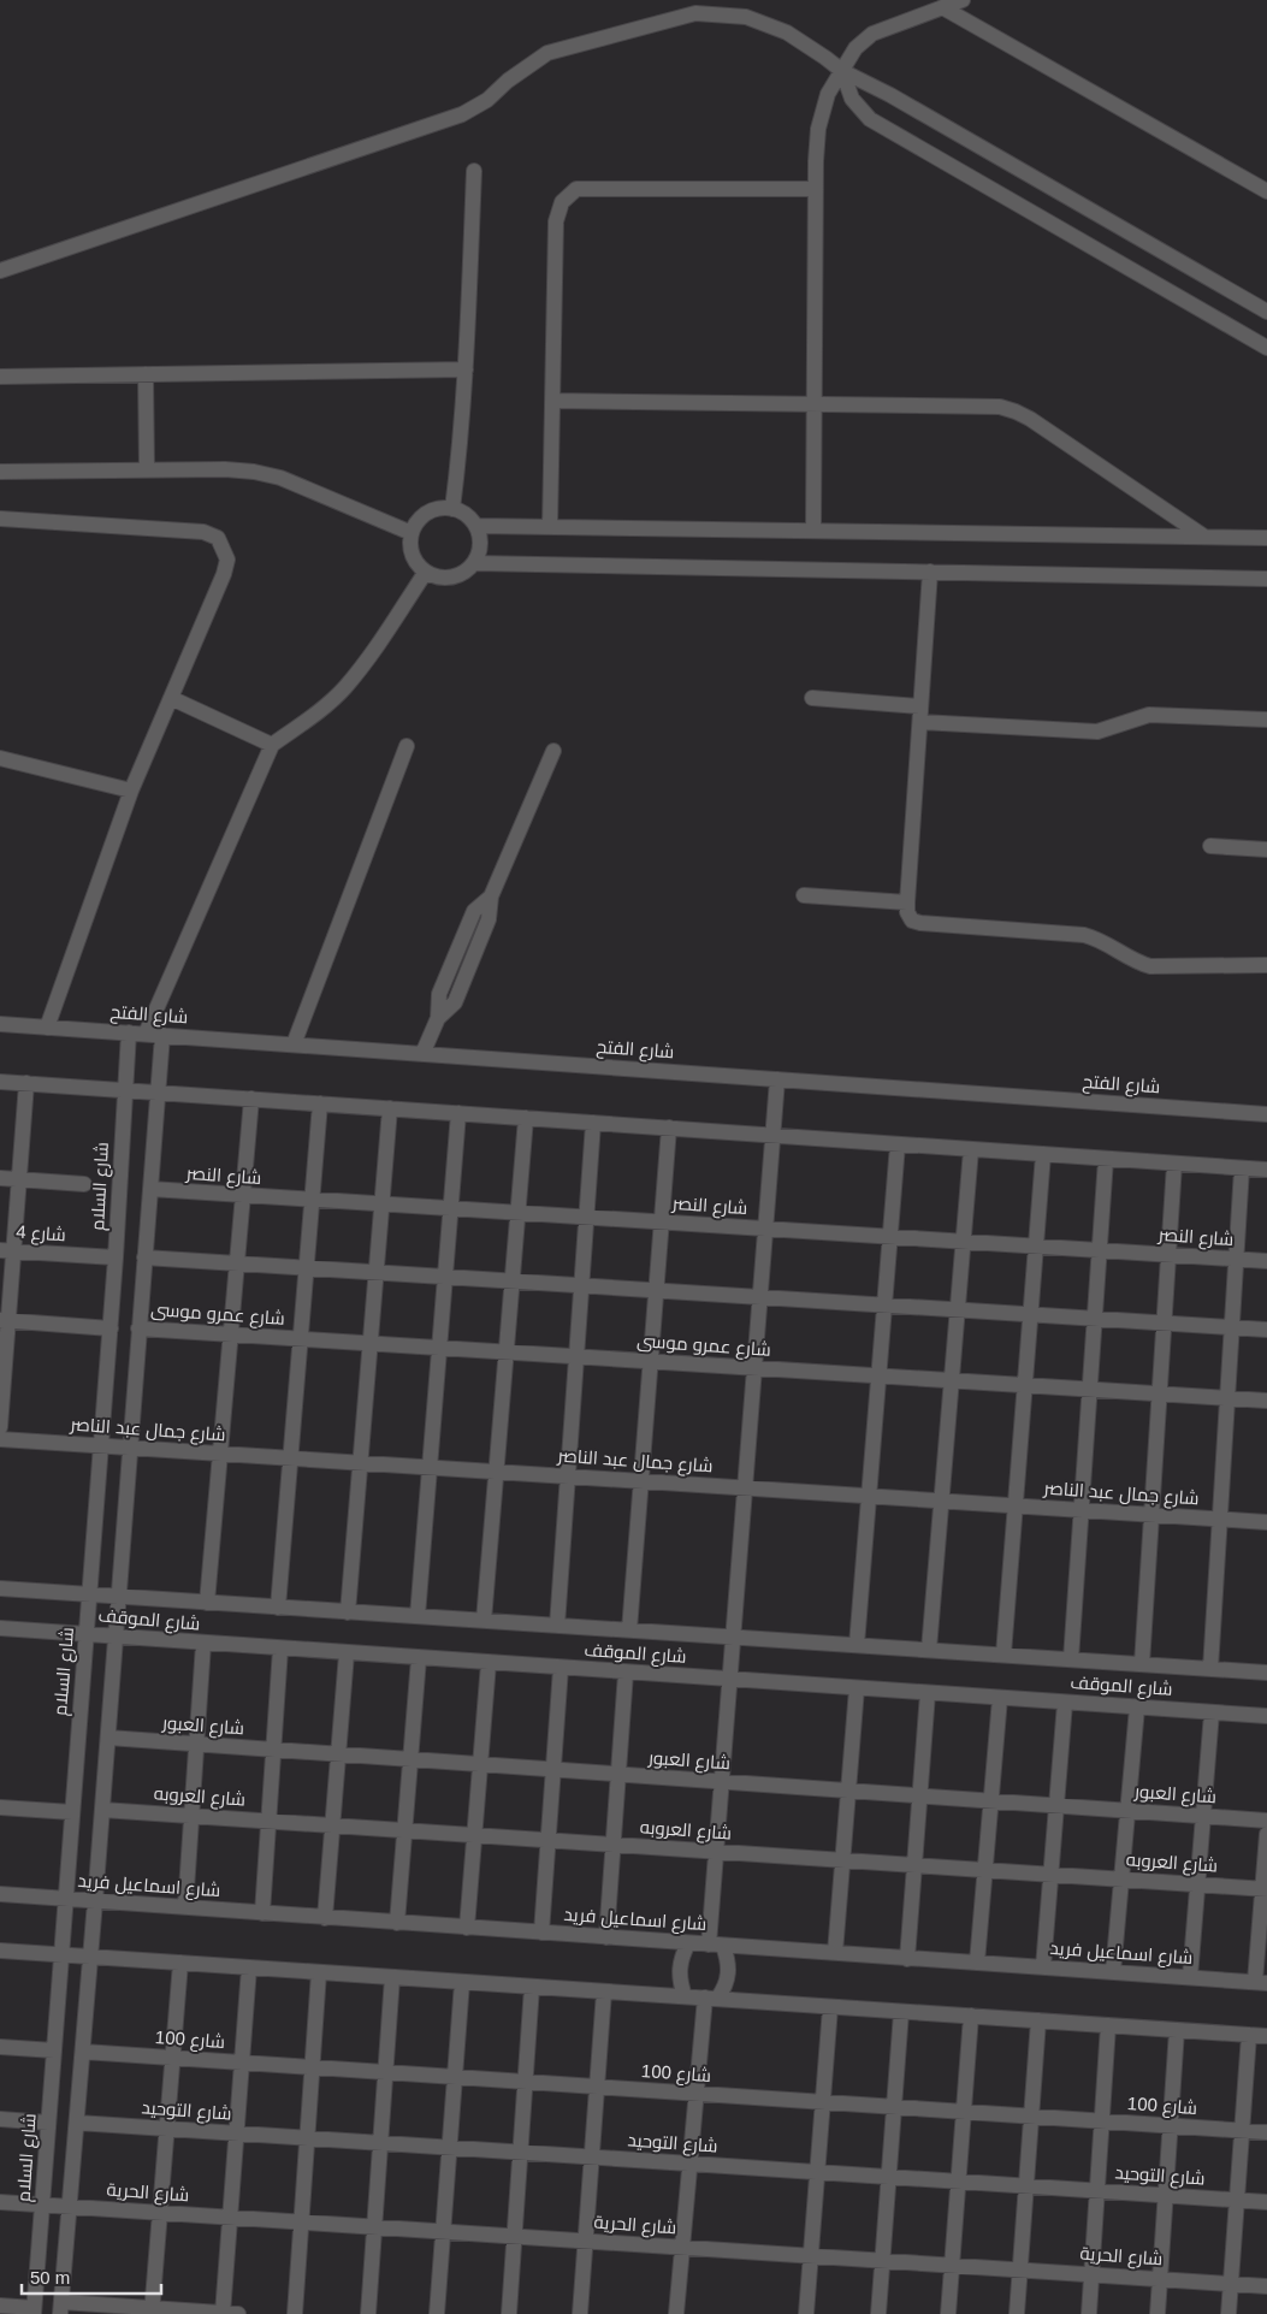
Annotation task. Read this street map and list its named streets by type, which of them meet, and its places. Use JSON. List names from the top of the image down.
{
  "streets": {
    "street": [
      "شارع الفتح",
      "شارع النصر",
      "شارع السلام",
      "شارع 4",
      "شارع عمرو موسى",
      "شارع جمال عبد الناصر",
      "شارع الموقف",
      "شارع العبور",
      "شارع العروبه",
      "شارع اسماعيل فريد",
      "شارع 100",
      "شارع التوحيد",
      "شارع الحرية"
    ]
  },
  "crossings": [
    ["شارع الفتح", "شارع السلام"],
    ["شارع السلام", "شارع 4"],
    ["شارع السلام", "شارع جمال عبد الناصر"],
    ["شارع السلام", "شارع الموقف"],
    ["شارع السلام", "شارع اسماعيل فريد"],
    ["شارع السلام", "شارع الحرية"]
  ],
  "scale_bar": "50 m"
}
